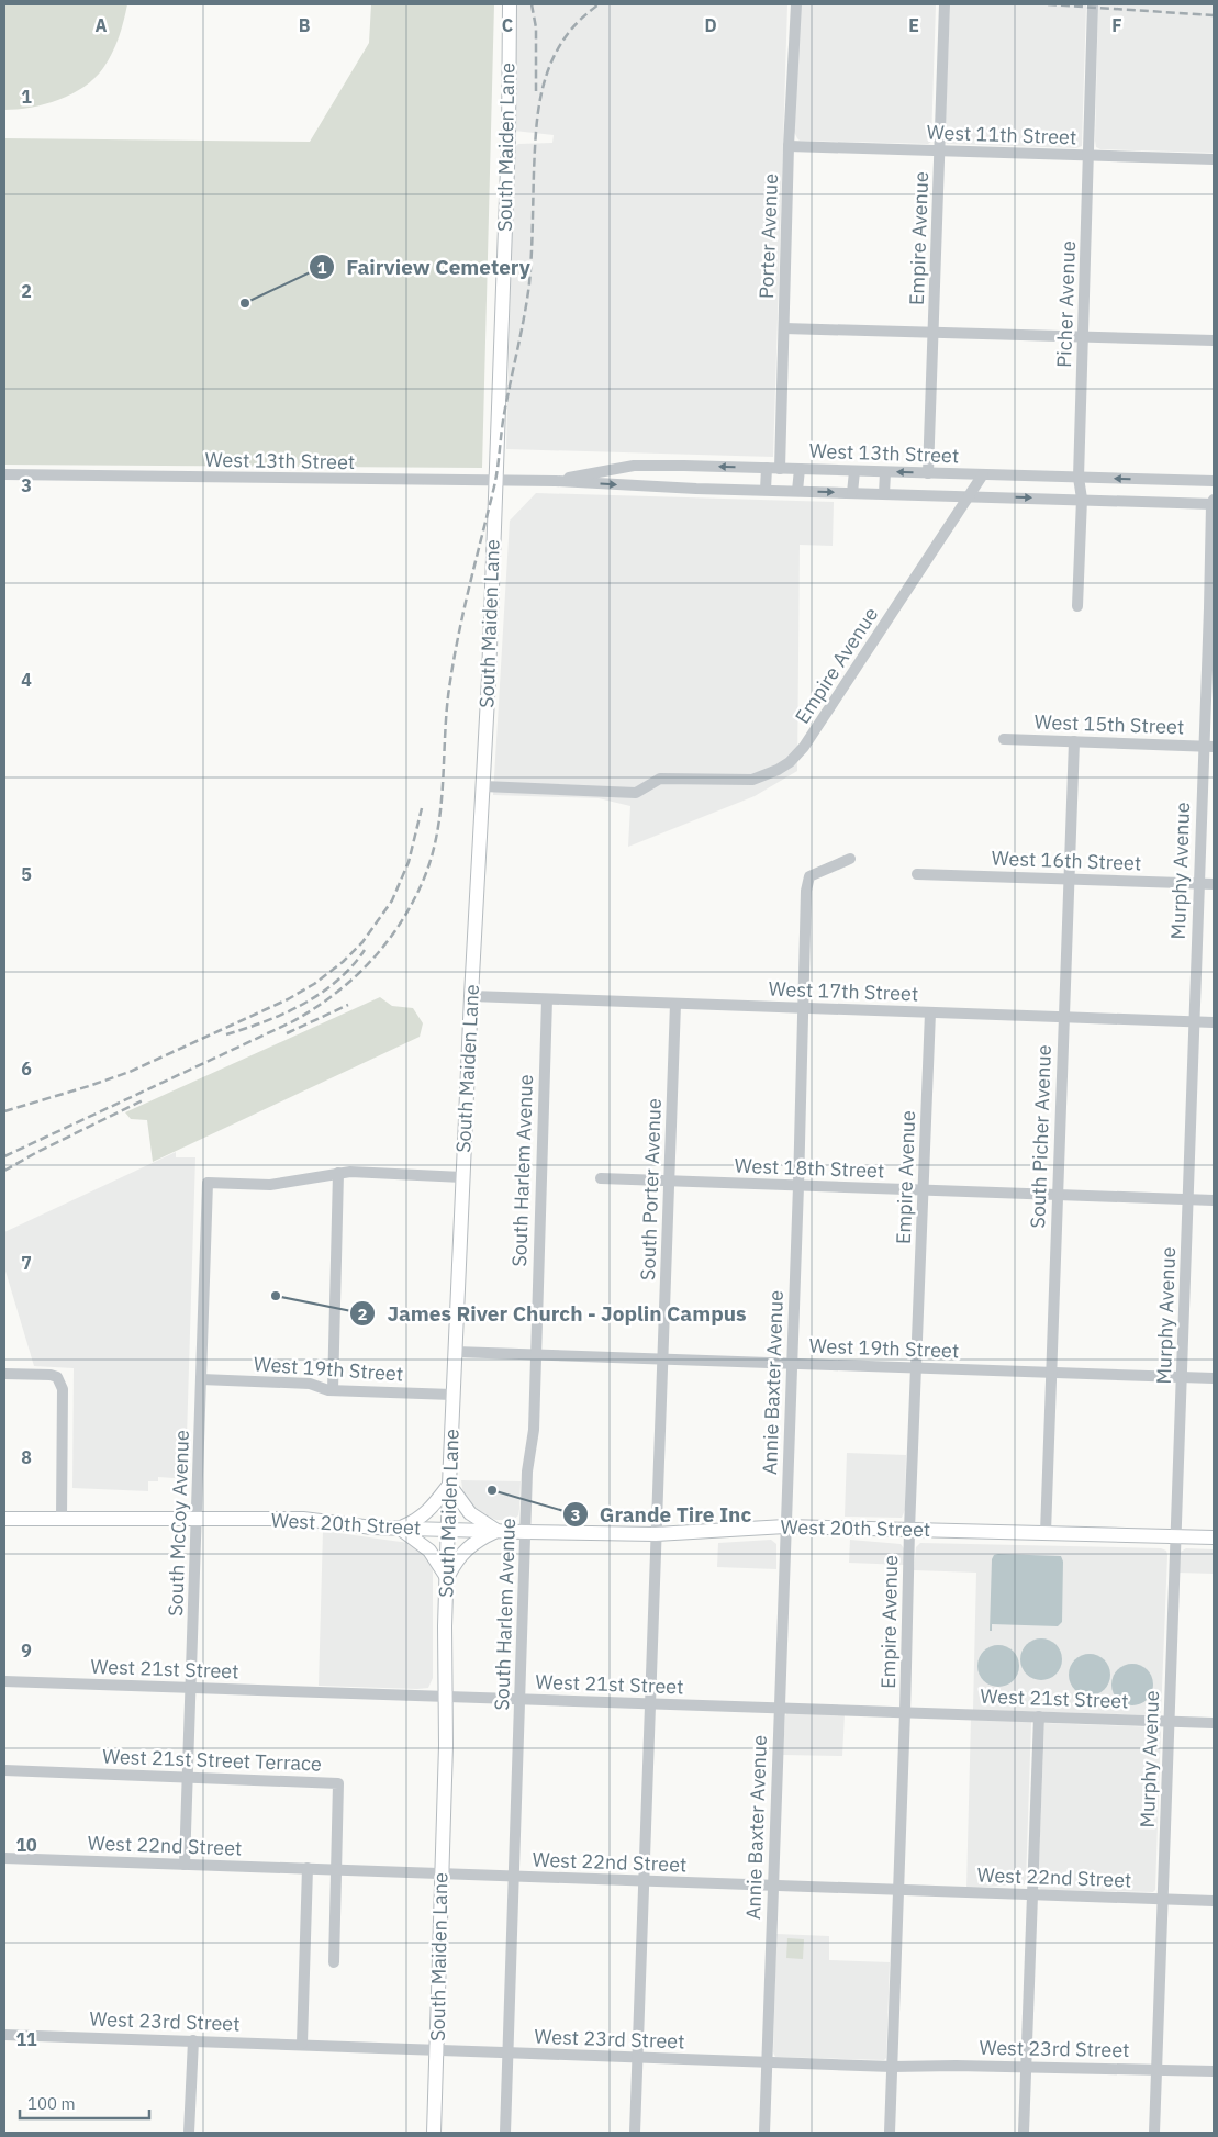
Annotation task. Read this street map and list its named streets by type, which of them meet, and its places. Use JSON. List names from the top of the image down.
{
  "streets": {
    "main road": ["South Maiden Lane", "West 20th Street"],
    "street": [
      "West 11th Street",
      "Porter Avenue",
      "Empire Avenue",
      "Picher Avenue",
      "West 13th Street",
      "West 15th Street",
      "West 16th Street",
      "Murphy Avenue",
      "West 17th Street",
      "South Picher Avenue",
      "West 18th Street",
      "South Harlem Avenue",
      "South Porter Avenue",
      "West 19th Street",
      "Annie Baxter Avenue",
      "South McCoy Avenue",
      "West 21st Street",
      "West 21st Street Terrace",
      "West 22nd Street",
      "West 23rd Street"
    ]
  },
  "crossings": [
    ["West 11th Street", "Porter Avenue"],
    ["West 11th Street", "Empire Avenue"],
    ["West 11th Street", "Picher Avenue"],
    ["South Maiden Lane", "Empire Avenue"],
    ["South Maiden Lane", "West 13th Street"],
    ["South Maiden Lane", "West 17th Street"],
    ["South Maiden Lane", "West 19th Street"],
    ["South Maiden Lane", "West 20th Street"],
    ["South Maiden Lane", "West 21st Street"],
    ["South Maiden Lane", "West 22nd Street"],
    ["South Maiden Lane", "West 23rd Street"],
    ["Porter Avenue", "West 13th Street"],
    ["Empire Avenue", "West 13th Street"],
    ["Empire Avenue", "West 17th Street"],
    ["Empire Avenue", "West 18th Street"],
    ["Empire Avenue", "West 19th Street"],
    ["Empire Avenue", "West 20th Street"],
    ["Empire Avenue", "West 21st Street"],
    ["Empire Avenue", "West 22nd Street"],
    ["Empire Avenue", "West 23rd Street"],
    ["Picher Avenue", "West 13th Street"],
    ["West 13th Street", "Murphy Avenue"],
    ["West 15th Street", "Murphy Avenue"],
    ["West 15th Street", "South Picher Avenue"],
    ["West 16th Street", "Murphy Avenue"],
    ["West 16th Street", "South Picher Avenue"],
    ["Murphy Avenue", "West 17th Street"],
    ["Murphy Avenue", "West 18th Street"],
    ["Murphy Avenue", "West 19th Street"],
    ["Murphy Avenue", "West 20th Street"],
    ["Murphy Avenue", "West 21st Street"],
    ["Murphy Avenue", "West 22nd Street"],
    ["Murphy Avenue", "West 23rd Street"],
    ["West 17th Street", "South Picher Avenue"],
    ["West 17th Street", "South Harlem Avenue"],
    ["West 17th Street", "South Porter Avenue"],
    ["West 17th Street", "Annie Baxter Avenue"],
    ["South Picher Avenue", "West 18th Street"],
    ["South Picher Avenue", "West 19th Street"],
    ["South Picher Avenue", "West 20th Street"],
    ["West 18th Street", "South Porter Avenue"],
    ["West 18th Street", "Annie Baxter Avenue"],
    ["South Harlem Avenue", "West 19th Street"],
    ["South Harlem Avenue", "West 20th Street"],
    ["South Harlem Avenue", "West 21st Street"],
    ["South Harlem Avenue", "West 22nd Street"],
    ["South Harlem Avenue", "West 23rd Street"],
    ["South Porter Avenue", "West 19th Street"],
    ["South Porter Avenue", "West 20th Street"],
    ["South Porter Avenue", "West 21st Street"],
    ["South Porter Avenue", "West 22nd Street"],
    ["South Porter Avenue", "West 23rd Street"],
    ["West 19th Street", "Annie Baxter Avenue"],
    ["West 19th Street", "South McCoy Avenue"],
    ["Annie Baxter Avenue", "West 20th Street"],
    ["Annie Baxter Avenue", "West 21st Street"],
    ["Annie Baxter Avenue", "West 22nd Street"],
    ["Annie Baxter Avenue", "West 23rd Street"],
    ["South McCoy Avenue", "West 20th Street"],
    ["South McCoy Avenue", "West 21st Street"],
    ["South McCoy Avenue", "West 21st Street Terrace"],
    ["South McCoy Avenue", "West 22nd Street"],
    ["West 21st Street Terrace", "West 22nd Street"]
  ],
  "places": ["Fairview Cemetery", "James River Church - Joplin Campus", "Grande Tire Inc"],
  "scale_bar": "100 m",
  "grid": {
    "columns": [
      "A",
      "B",
      "C",
      "D",
      "E",
      "F"
    ],
    "rows": [
      "1",
      "2",
      "3",
      "4",
      "5",
      "6",
      "7",
      "8",
      "9",
      "10",
      "11"
    ]
  }
}
